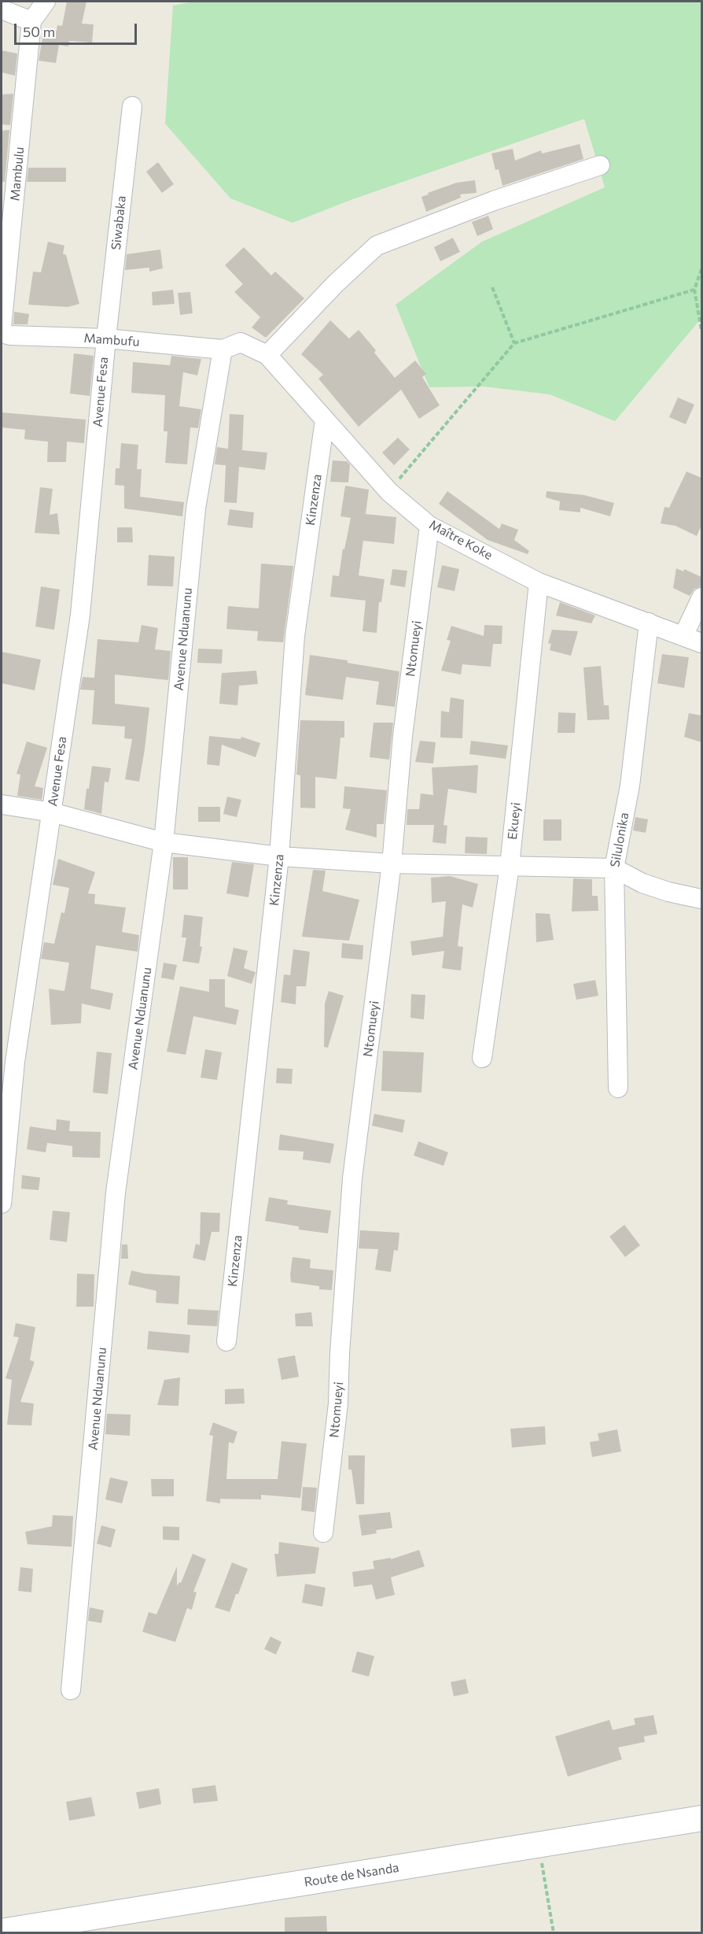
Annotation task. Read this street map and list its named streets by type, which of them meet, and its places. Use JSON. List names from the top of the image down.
{
  "streets": {
    "street": [
      "Mambulu",
      "Siwabaka",
      "Mambufu",
      "Avenue Fesa",
      "Kinzenza",
      "Maître Koke",
      "Avenue Nduanunu",
      "Ntomueyi",
      "Ekueyi",
      "Silulonika",
      "Route de Nsanda"
    ]
  },
  "crossings": [
    ["Siwabaka", "Mambufu"],
    ["Siwabaka", "Avenue Fesa"],
    ["Mambufu", "Avenue Fesa"],
    ["Mambufu", "Maître Koke"],
    ["Mambufu", "Avenue Nduanunu"],
    ["Kinzenza", "Maître Koke"],
    ["Maître Koke", "Avenue Nduanunu"],
    ["Maître Koke", "Ntomueyi"],
    ["Maître Koke", "Ekueyi"],
    ["Maître Koke", "Silulonika"]
  ],
  "scale_bar": "50 m"
}
